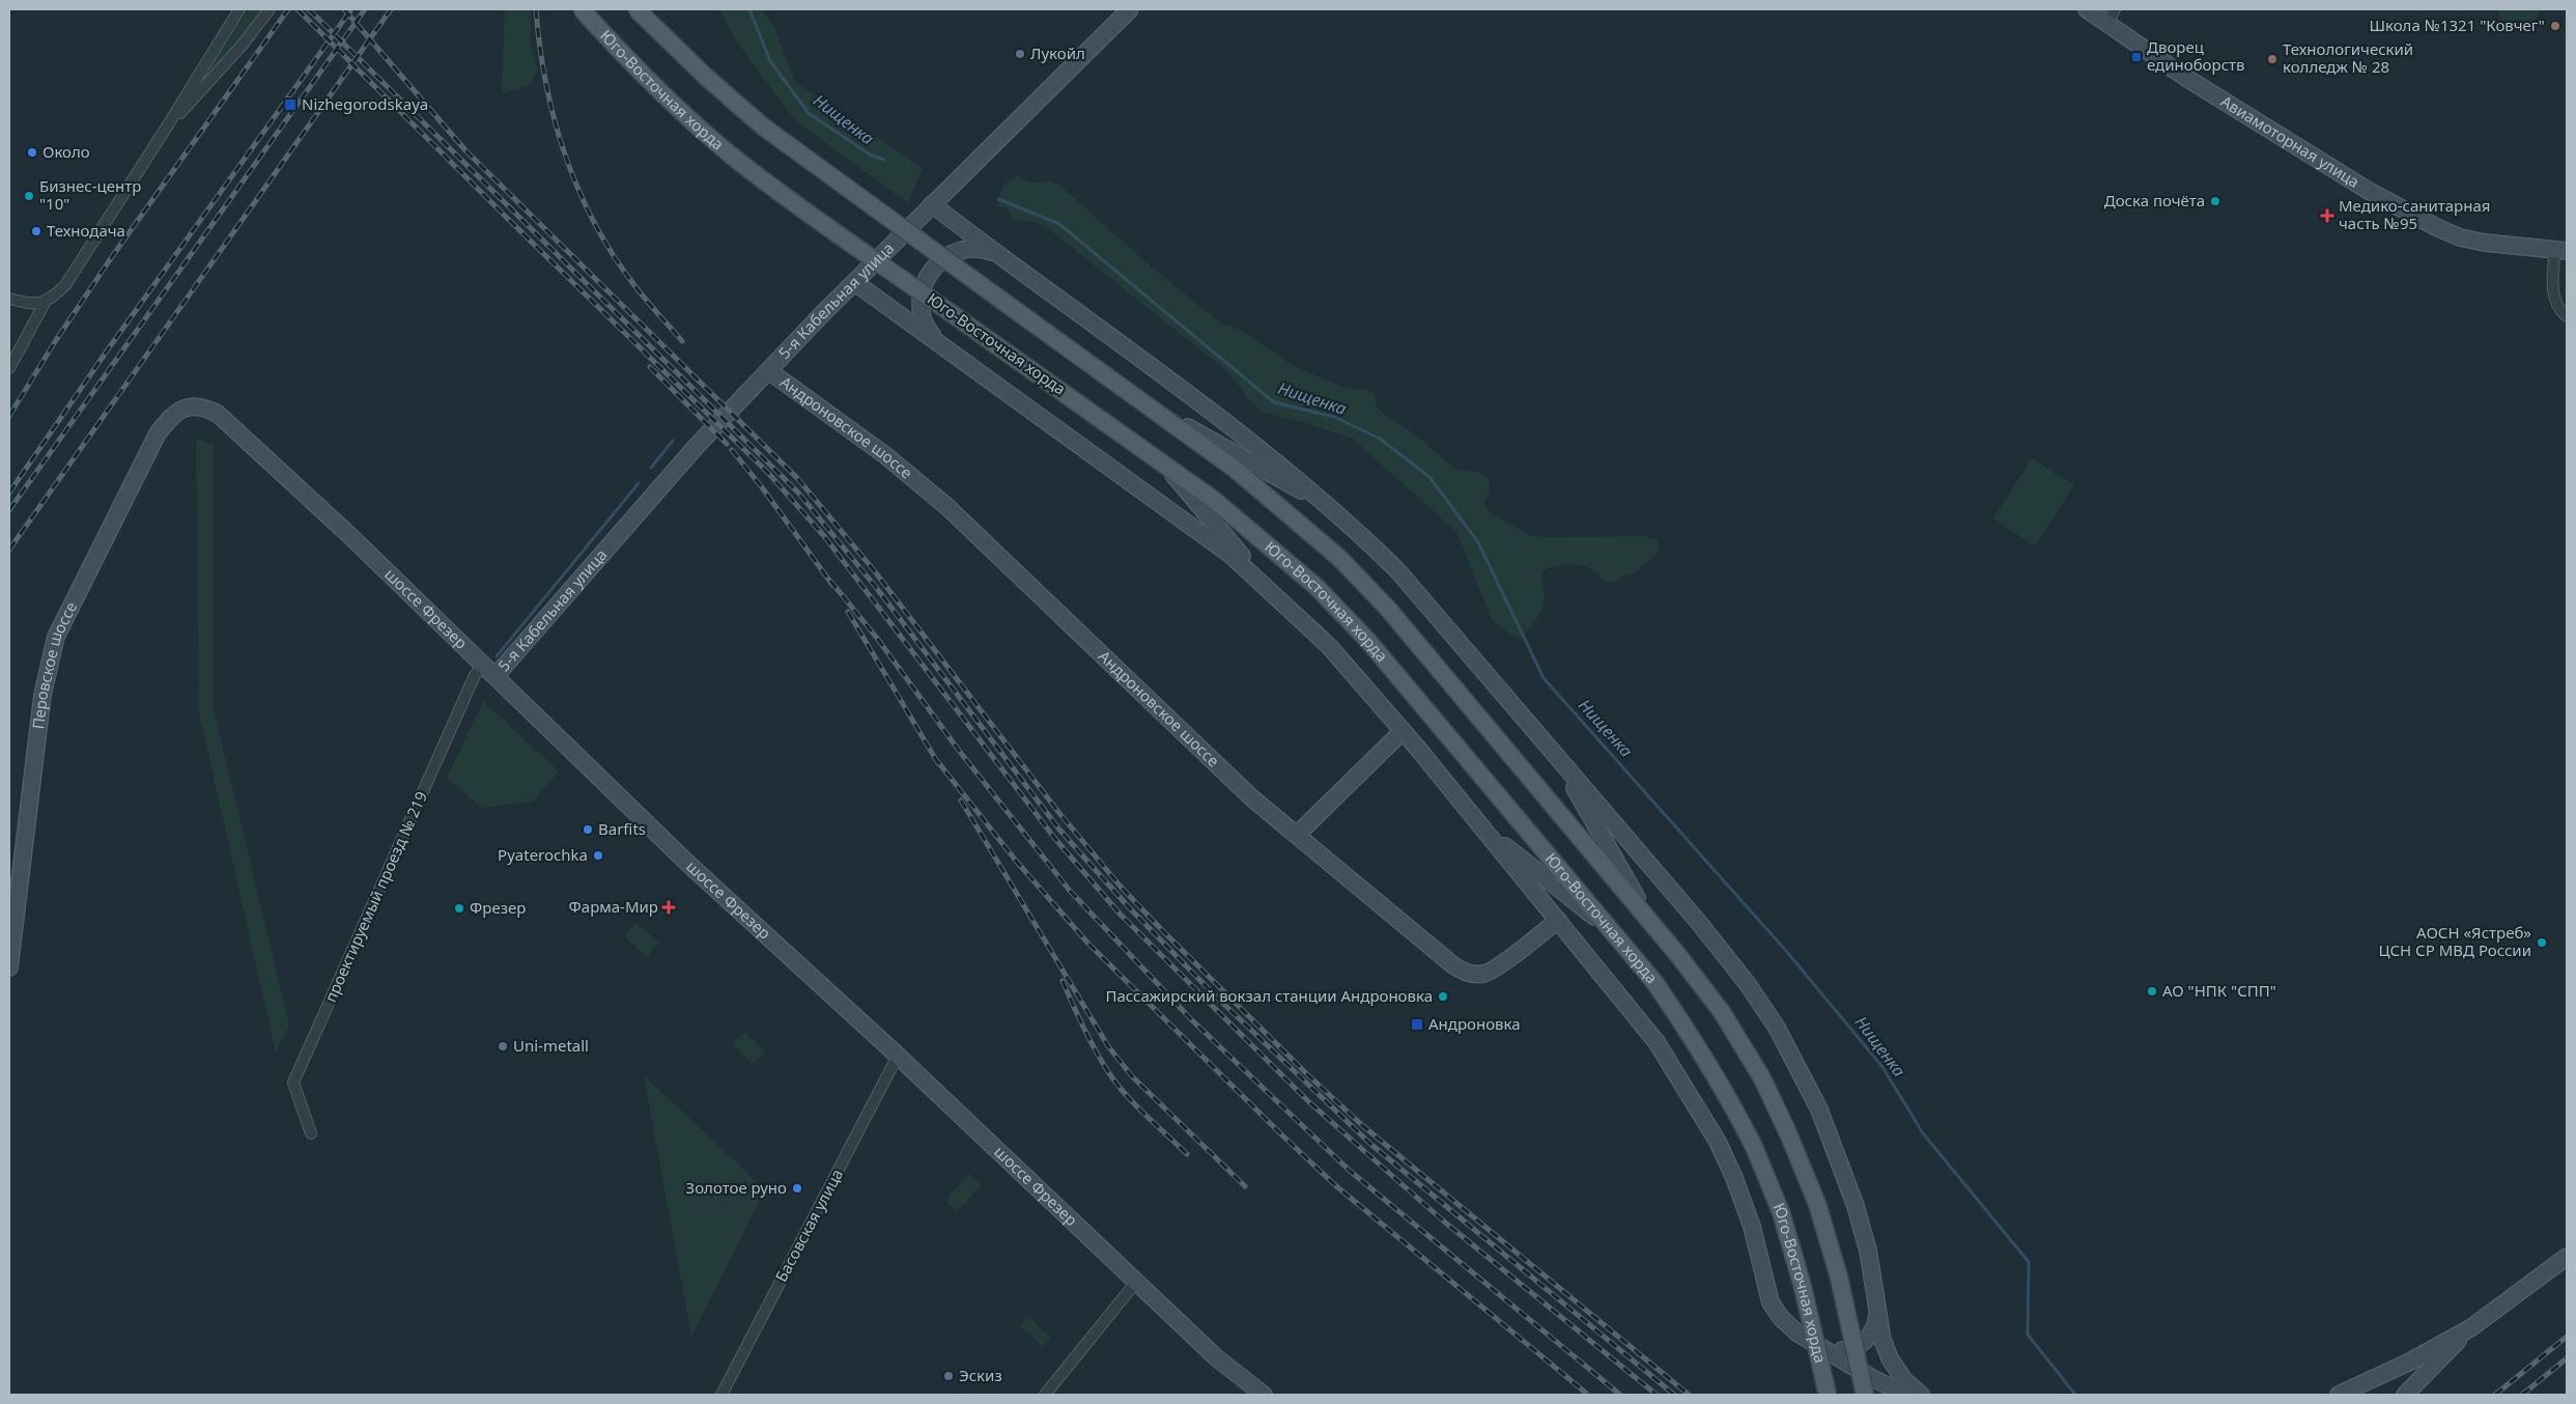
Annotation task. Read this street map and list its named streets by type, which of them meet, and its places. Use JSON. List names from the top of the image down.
{
  "streets": {
    "main road": ["Юго-Восточная хорда"],
    "street": [
      "Авиамоторная улица",
      "5-я Кабельная улица",
      "Андроновское шоссе",
      "шоссе Фрезер",
      "Перовское шоссе",
      "проектируемый проезд № 219",
      "Басовская улица"
    ]
  },
  "crossings": [
    ["5-я Кабельная улица", "Андроновское шоссе"],
    ["5-я Кабельная улица", "шоссе Фрезер"],
    ["шоссе Фрезер", "Перовское шоссе"],
    ["шоссе Фрезер", "проектируемый проезд № 219"],
    ["шоссе Фрезер", "Басовская улица"]
  ],
  "water": ["Нищенка"],
  "places": {
    "other": [
      "Школа №1321 \"Ковчег\"",
      "Лукойл",
      "Технологический колледж № 28",
      "Около",
      "Бизнес-центр \"10\"",
      "Доска почёта",
      "Технодача",
      "Barfits",
      "Pyaterochka",
      "Фрезер",
      "АОСН «Ястреб» ЦСН СР МВД России",
      "АО \"НПК \"СПП\"",
      "Пассажирский вокзал станции Андроновка",
      "Uni-metall",
      "Золотое руно",
      "Эскиз"
    ],
    "transit": ["Дворец единоборств", "Nizhegorodskaya", "Андроновка"],
    "health": ["Медико-санитарная часть №95", "Фарма-Мир"]
  }
}
